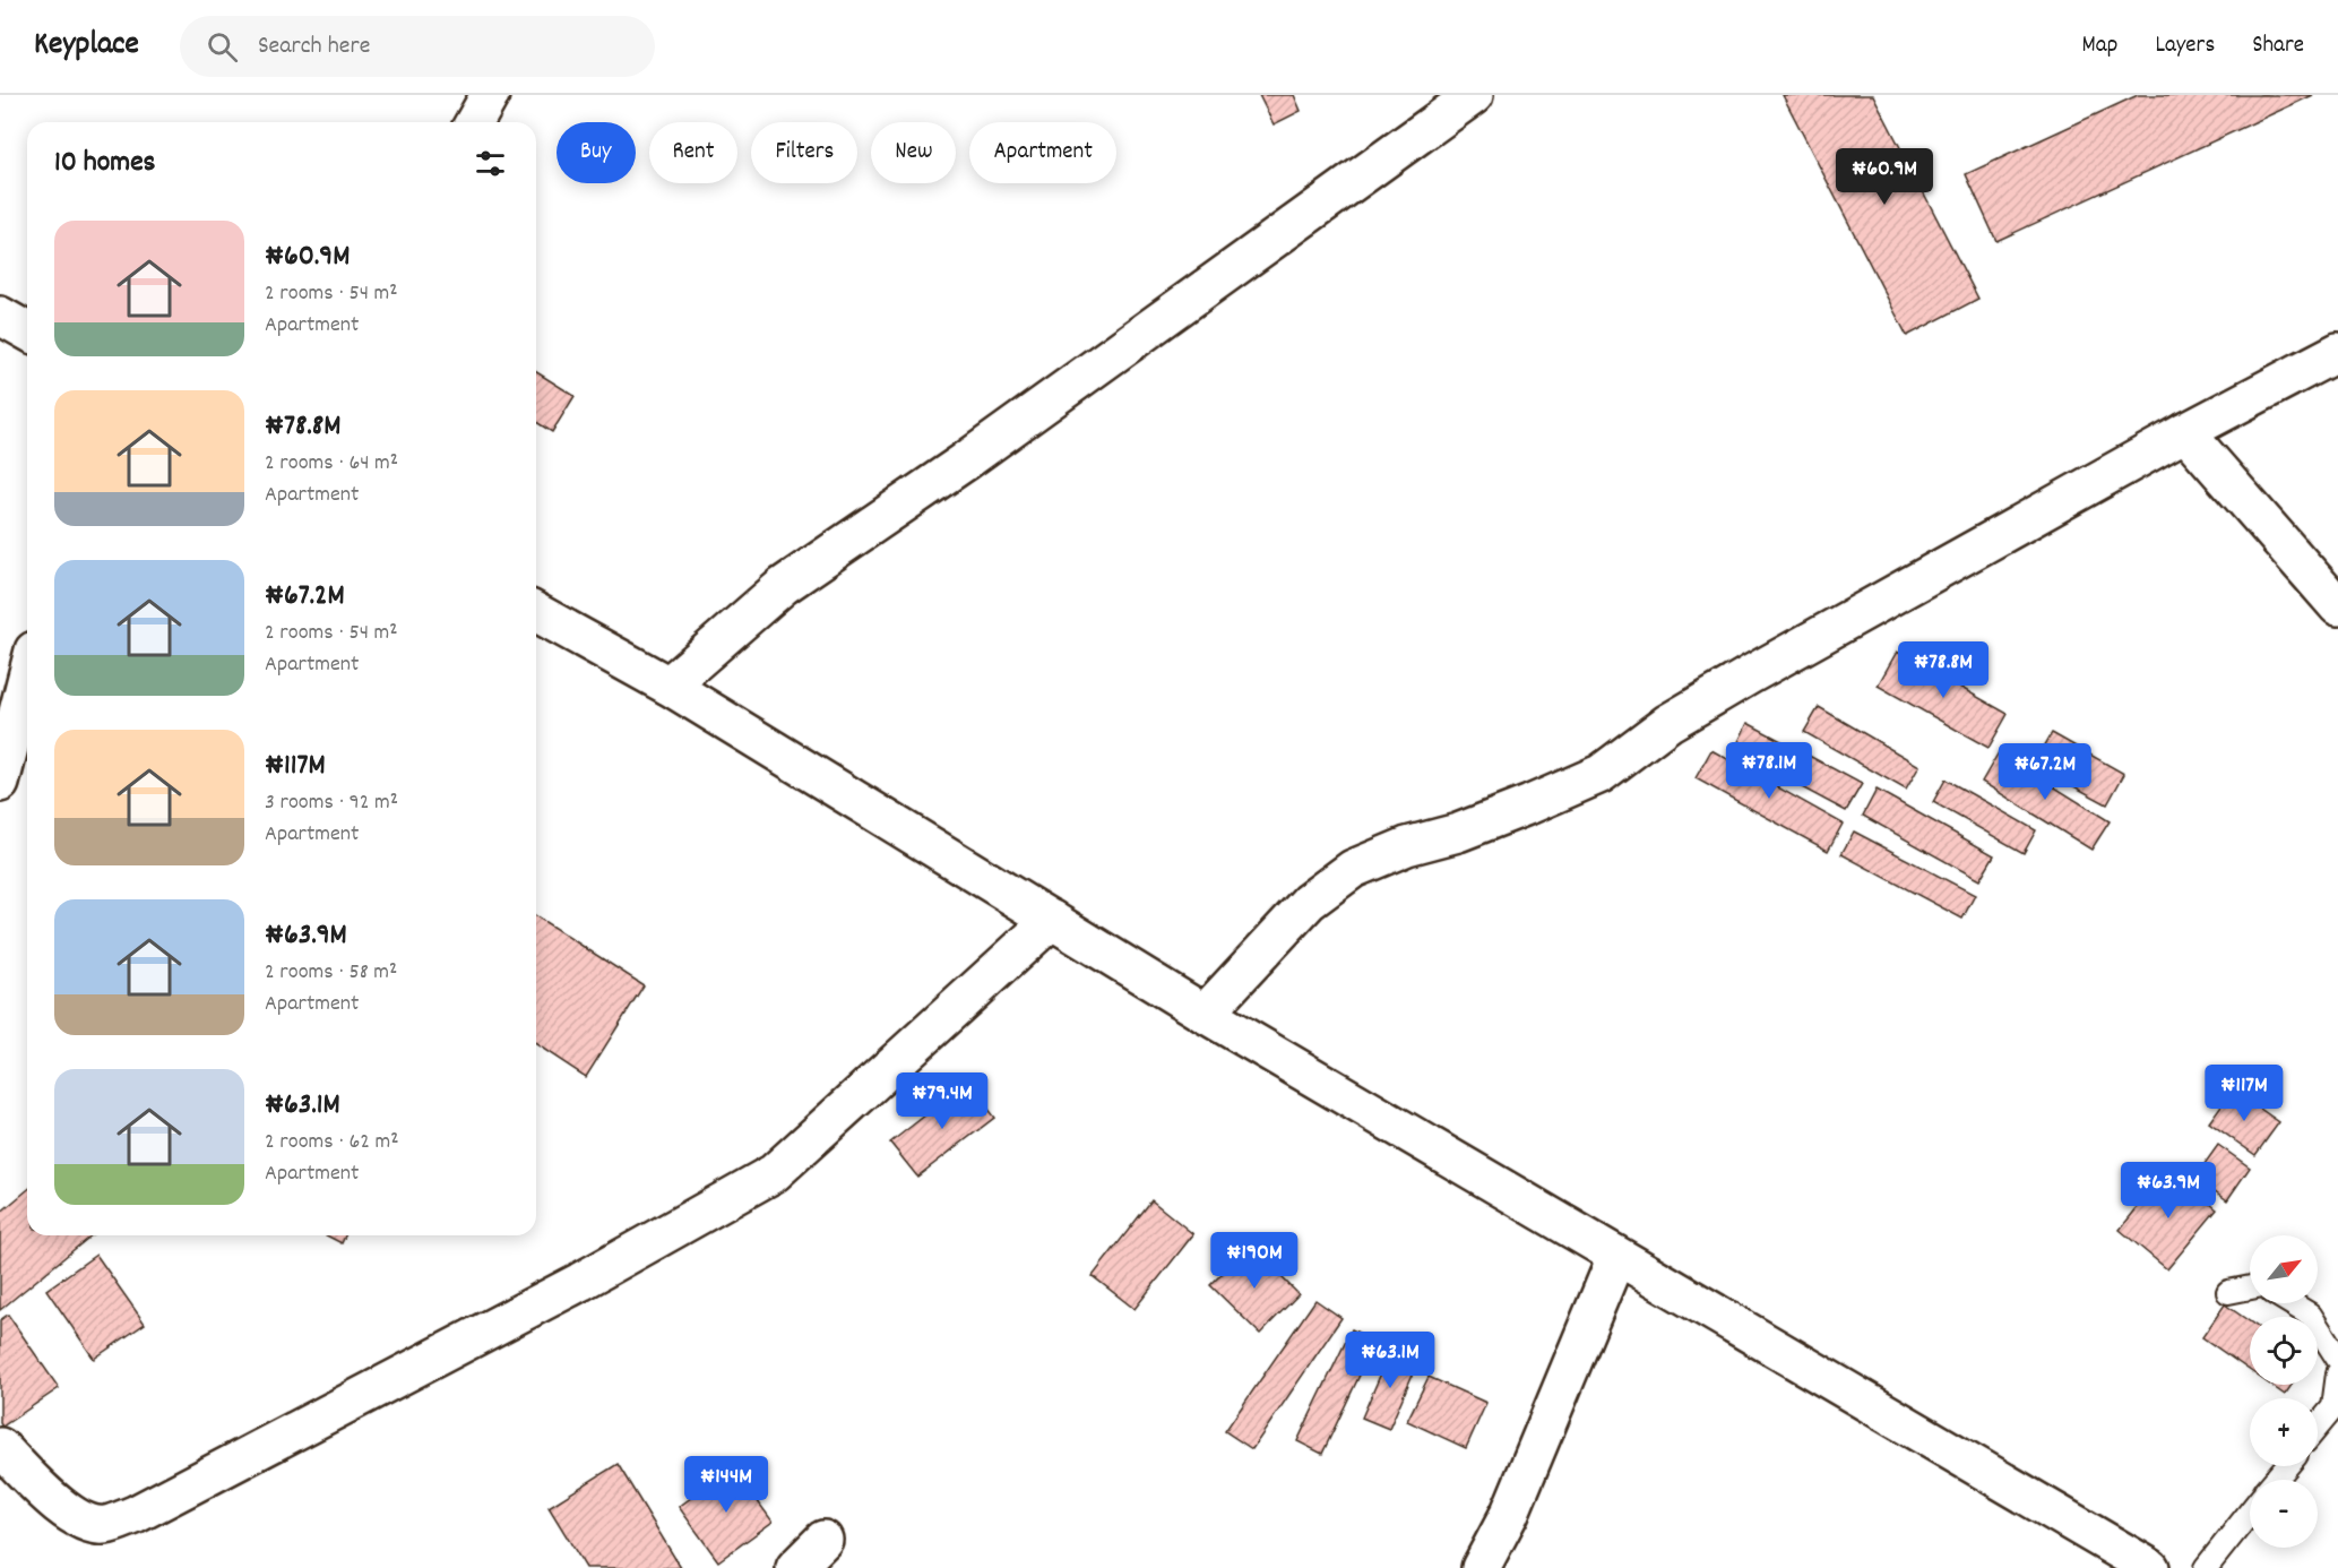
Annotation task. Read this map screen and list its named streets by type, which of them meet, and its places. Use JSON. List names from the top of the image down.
{
  "north": "top right",
  "page": {
    "header": "Keyplace",
    "search": "Search here",
    "nav": ["Map", "Layers", "Share"],
    "chip": [
      "Buy",
      "Rent",
      "Filters",
      "New",
      "Apartment"
    ],
    "heading": "10 homes",
    "price": [
      "₦60.9M",
      "₦78.8M",
      "₦78.1M",
      "₦67.2M",
      "₦117M",
      "₦79.4M",
      "₦63.9M",
      "₦190M",
      "₦63.1M",
      "₦144M"
    ],
    "list": [
      {
        "name": "₦60.9M",
        "note": "2 rooms · 54 m² · Apartment"
      },
      {
        "name": "₦78.8M",
        "note": "2 rooms · 64 m² · Apartment"
      },
      {
        "name": "₦67.2M",
        "note": "2 rooms · 54 m² · Apartment"
      },
      {
        "name": "₦117M",
        "note": "3 rooms · 92 m² · Apartment"
      },
      {
        "name": "₦63.9M",
        "note": "2 rooms · 58 m² · Apartment"
      },
      {
        "name": "₦63.1M",
        "note": "2 rooms · 62 m² · Apartment"
      }
    ],
    "map_buttons": ["+", "−"]
  }
}
